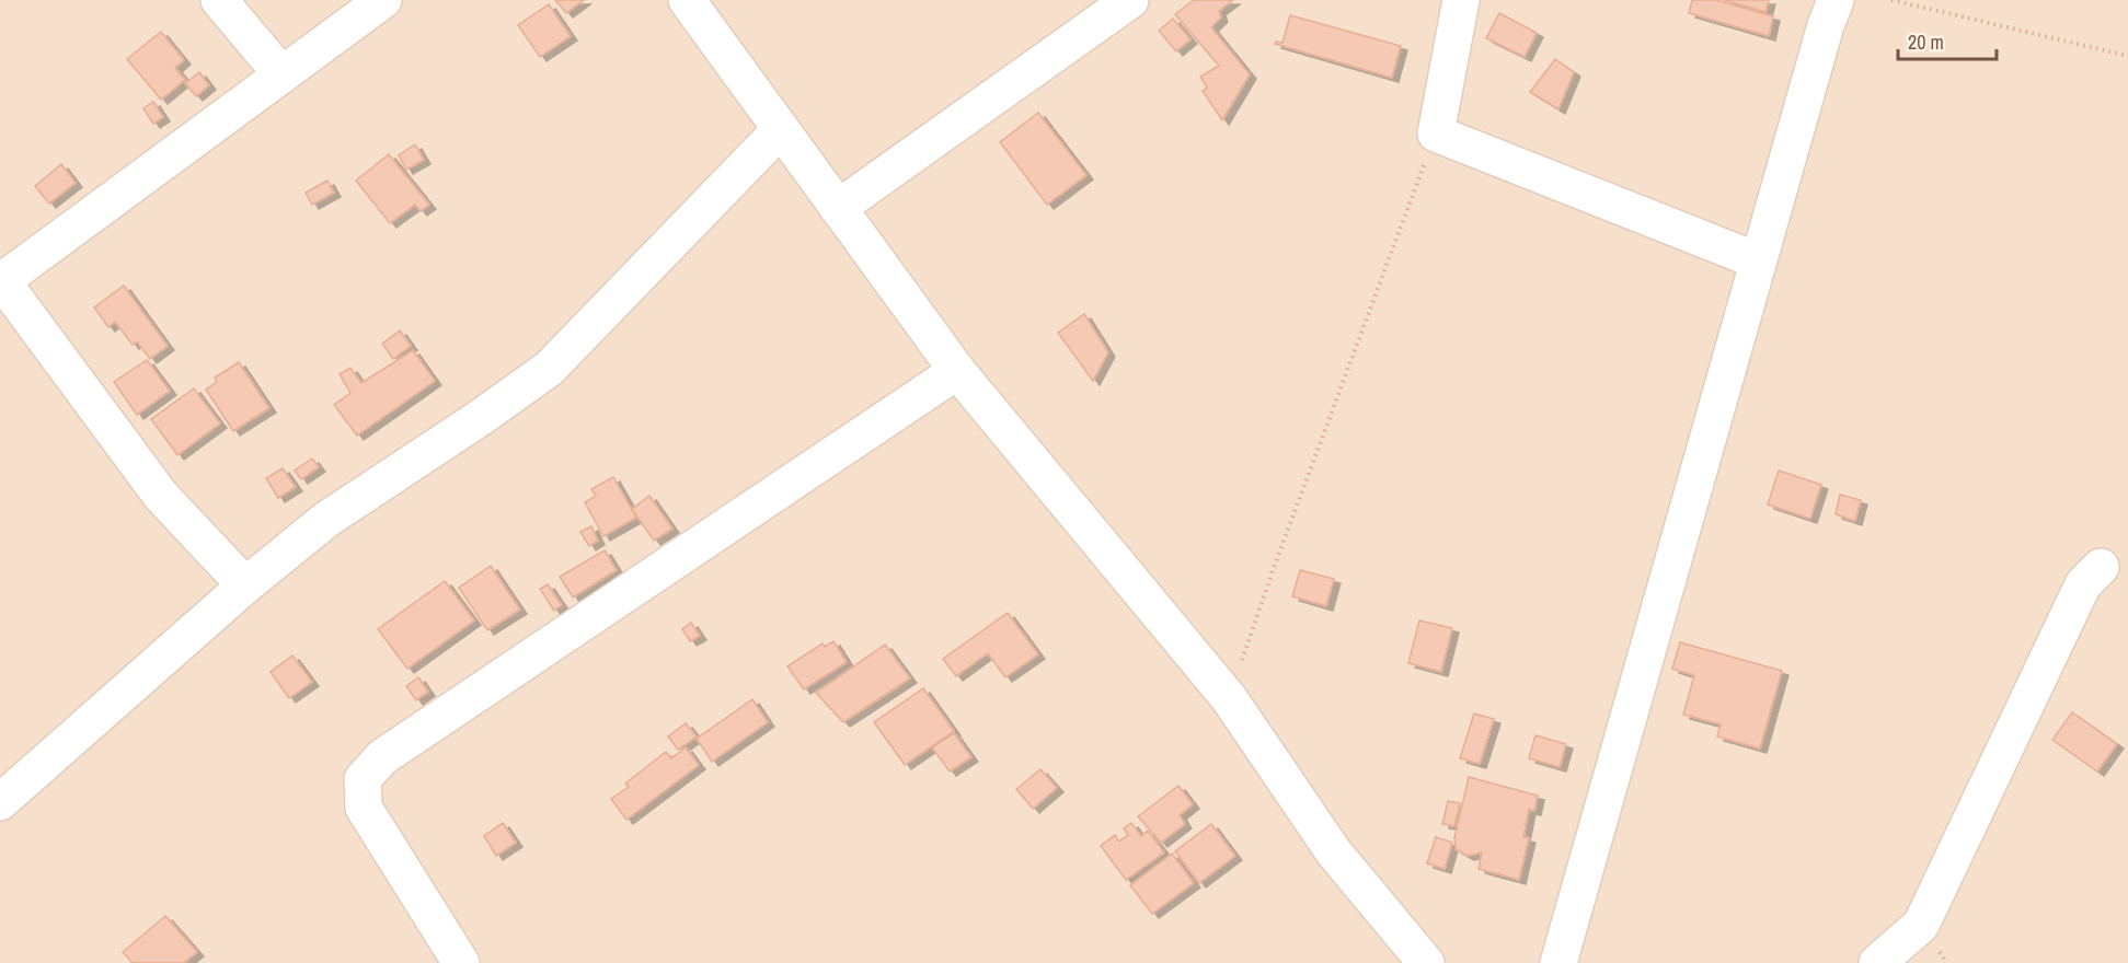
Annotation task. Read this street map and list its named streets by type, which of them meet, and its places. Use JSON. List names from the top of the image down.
{
  "scale_bar": "20 m"
}
